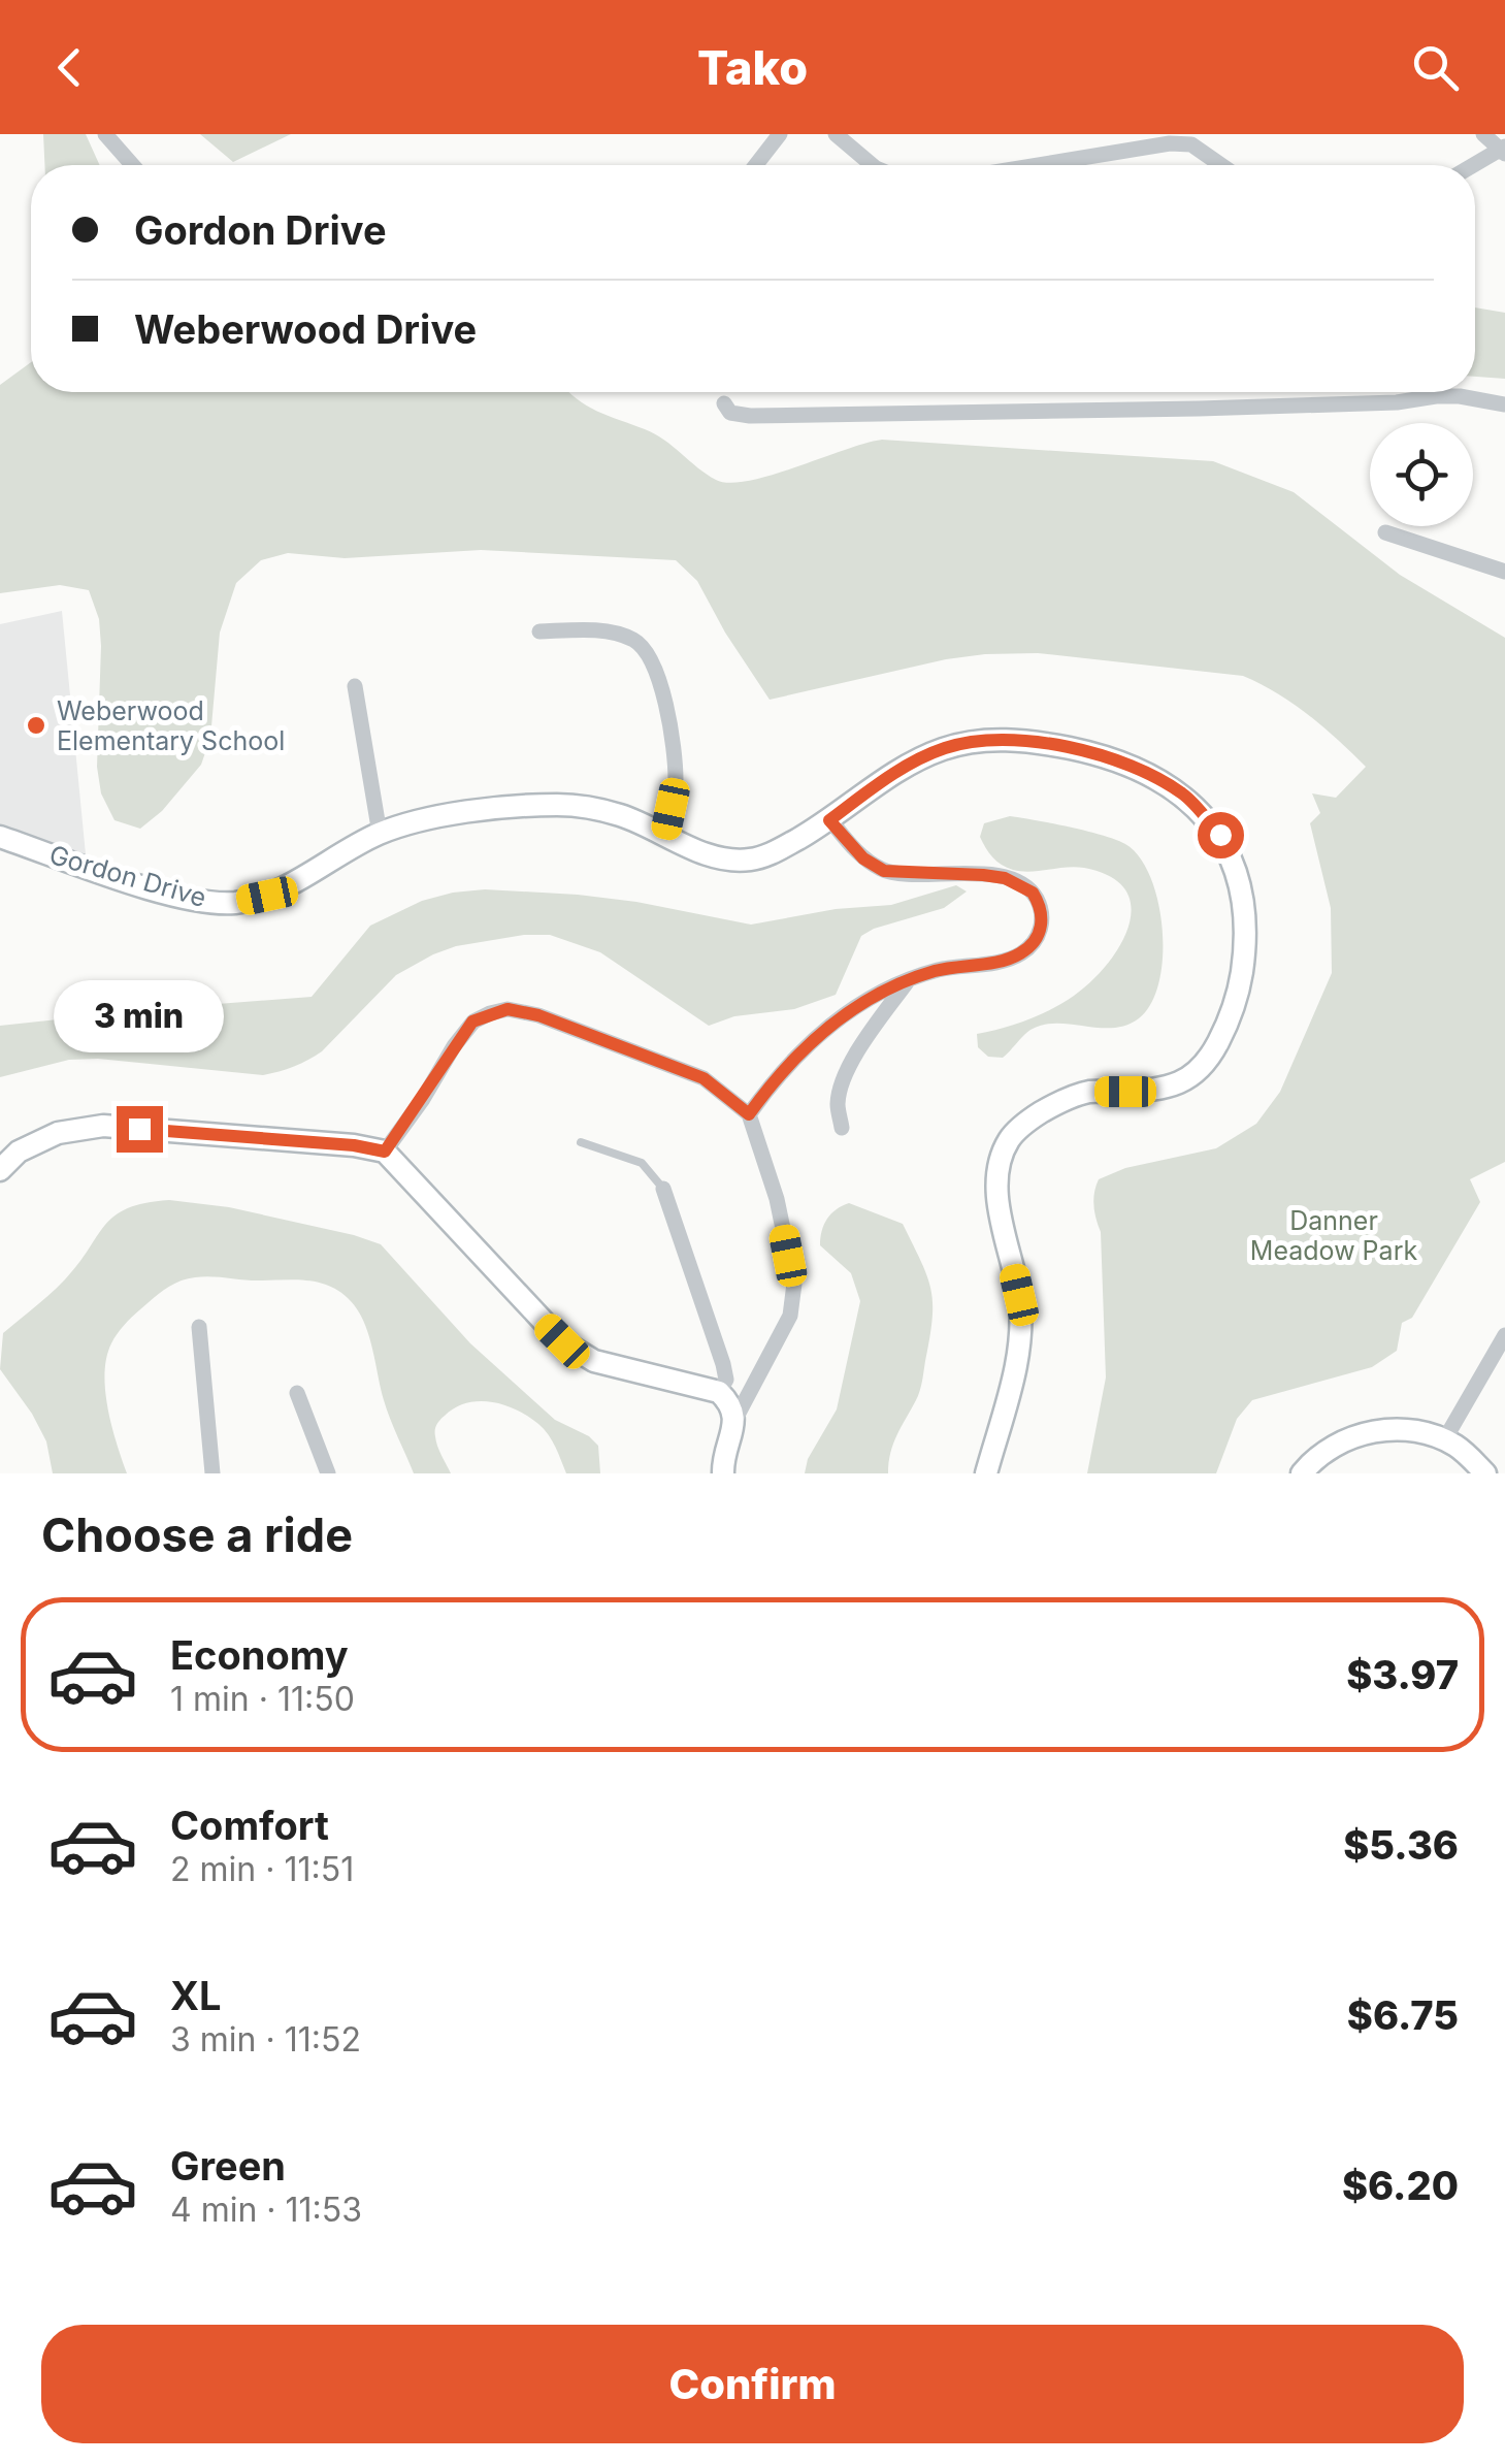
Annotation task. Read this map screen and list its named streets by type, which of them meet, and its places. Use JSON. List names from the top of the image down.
{
  "streets": {
    "street": ["Gordon Drive"]
  },
  "parks": ["Danner Meadow Park"],
  "places": ["Weberwood Elementary School"],
  "page": {
    "header": "Tako",
    "banner": ["Gordon Drive", "Weberwood Drive"],
    "bubble": "3 min",
    "heading": "Choose a ride",
    "list": [
      {
        "name": "Economy",
        "note": "1 min · 11:50",
        "value": "$3.97"
      },
      {
        "name": "Comfort",
        "note": "2 min · 11:51",
        "value": "$5.36"
      },
      {
        "name": "XL",
        "note": "3 min · 11:52",
        "value": "$6.75"
      },
      {
        "name": "Green",
        "note": "4 min · 11:53",
        "value": "$6.20"
      }
    ],
    "buttons": "Confirm"
  }
}
